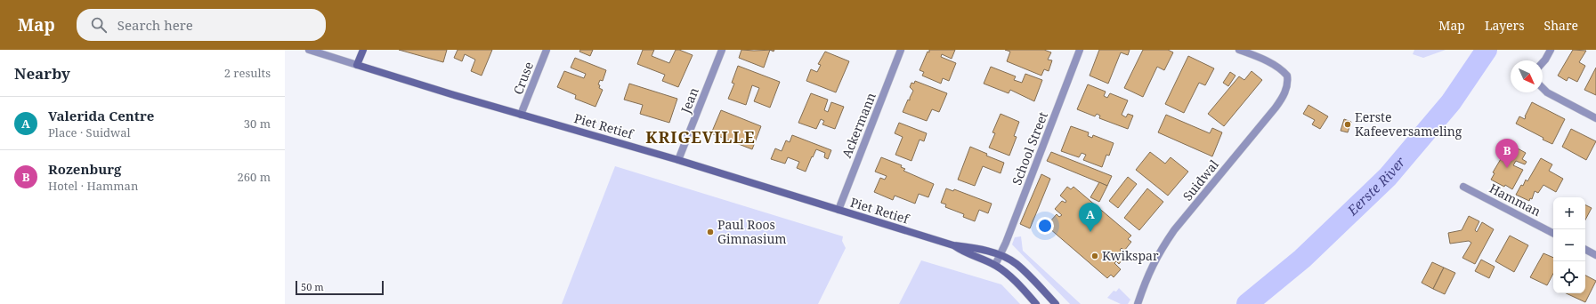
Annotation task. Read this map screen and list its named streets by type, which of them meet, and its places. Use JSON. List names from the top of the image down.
{
  "streets": {
    "street": [
      "Cruse",
      "Jean",
      "Ackermann",
      "Piet Retief",
      "School Street",
      "Suidwal",
      "Hamman"
    ]
  },
  "crossings": [
    ["Cruse", "Piet Retief"],
    ["Jean", "Piet Retief"],
    ["Ackermann", "Piet Retief"],
    ["Piet Retief", "School Street"]
  ],
  "districts": ["KRIGEVILLE"],
  "water": ["Eerste River"],
  "places": ["Eerste Kafeeversameling", "Paul Roos Gimnasium", "Kwikspar"],
  "scale_bar": "50 m",
  "north": "bottom right",
  "page": {
    "header": "Map",
    "search": "Search here",
    "nav": ["Map", "Layers", "Share"],
    "heading": ["Nearby", "2 results"],
    "list": [
      {
        "mark": "A",
        "name": "Valerida Centre",
        "note": "Place · Suidwal",
        "value": "30 m"
      },
      {
        "mark": "B",
        "name": "Rozenburg",
        "note": "Hotel · Hamman",
        "value": "260 m"
      }
    ],
    "pins": ["B", "A"],
    "map_buttons": ["+", "−"],
    "scale": "50 m"
  }
}
